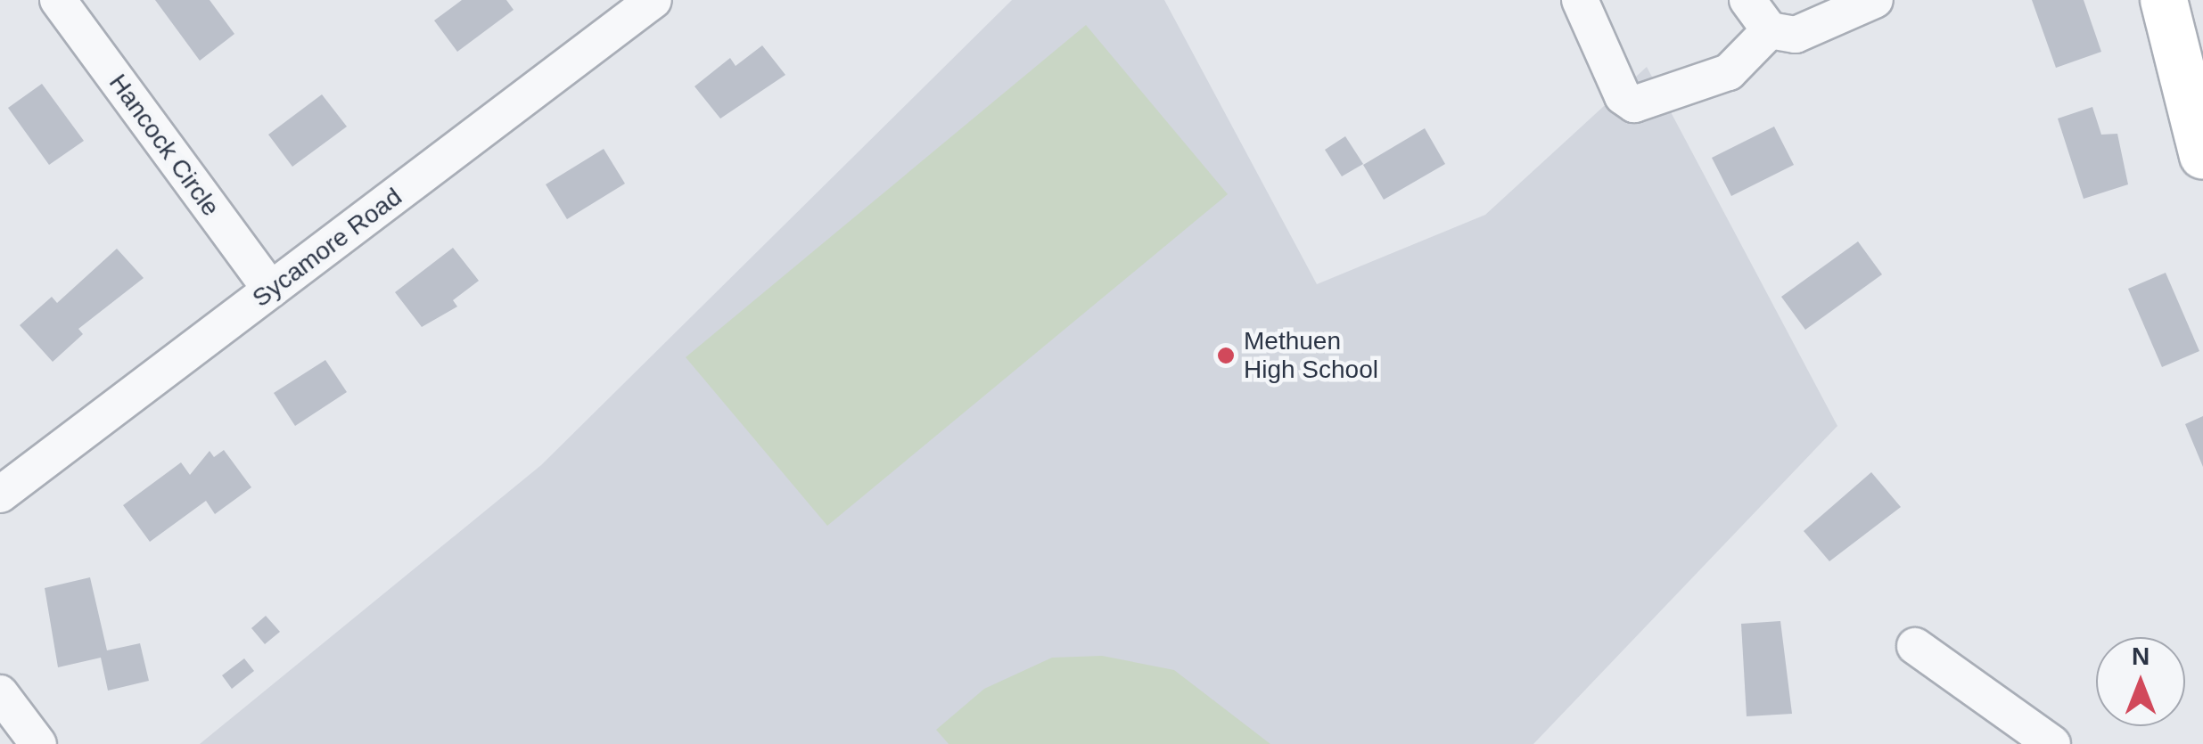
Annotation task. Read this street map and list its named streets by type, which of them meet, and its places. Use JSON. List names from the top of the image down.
{
  "streets": {
    "street": ["Hancock Circle", "Sycamore Road"]
  },
  "crossings": [
    ["Hancock Circle", "Sycamore Road"]
  ],
  "places": ["Methuen High School"],
  "north": "top"
}
